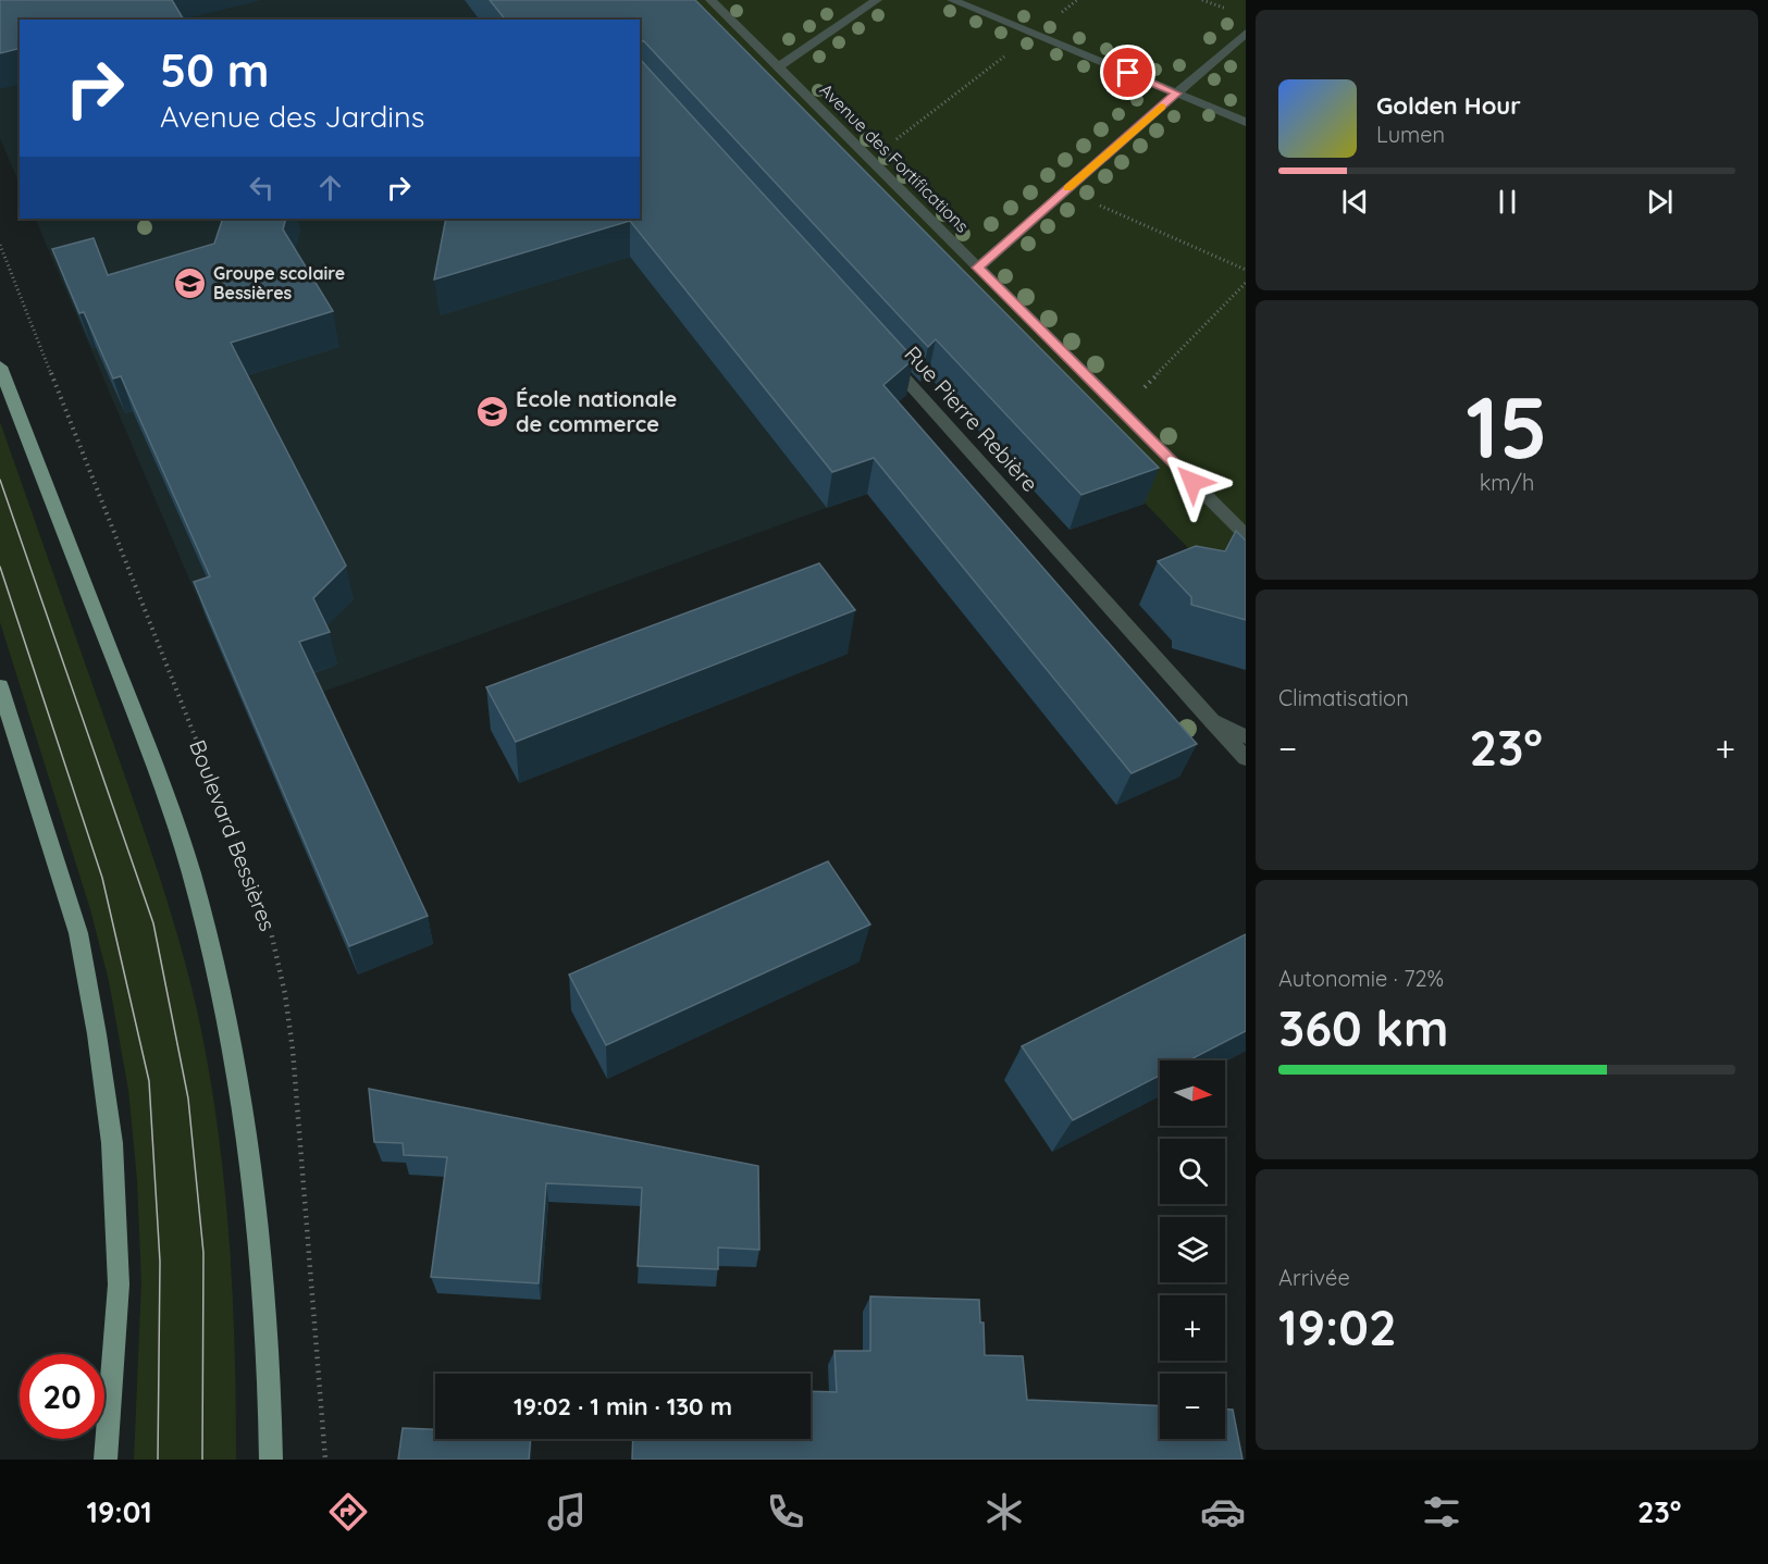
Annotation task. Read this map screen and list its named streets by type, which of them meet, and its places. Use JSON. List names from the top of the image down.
{
  "streets": {
    "street": ["Avenue des Fortifications", "Rue Pierre Rebière"],
    "path": ["Boulevard Bessières"]
  },
  "places": {
    "school or university": ["Groupe scolaire Bessières", "École nationale de commerce"]
  },
  "north": "right",
  "page": {
    "turn": ["50 m", "Avenue des Jardins"],
    "song": ["Golden Hour", "Lumen"],
    "tile": [
      ["15", "km/h"],
      "Climatisation",
      ["Autonomie · 72%", "360 km"],
      ["Arrivée", "19:02"]
    ],
    "heat": ["−", "23°", "+"],
    "map_buttons": ["+", "−"],
    "limit": "20",
    "trip": "19:02 · 1 min · 130 m",
    "tabs": ["19:01", "23°"]
  }
}
